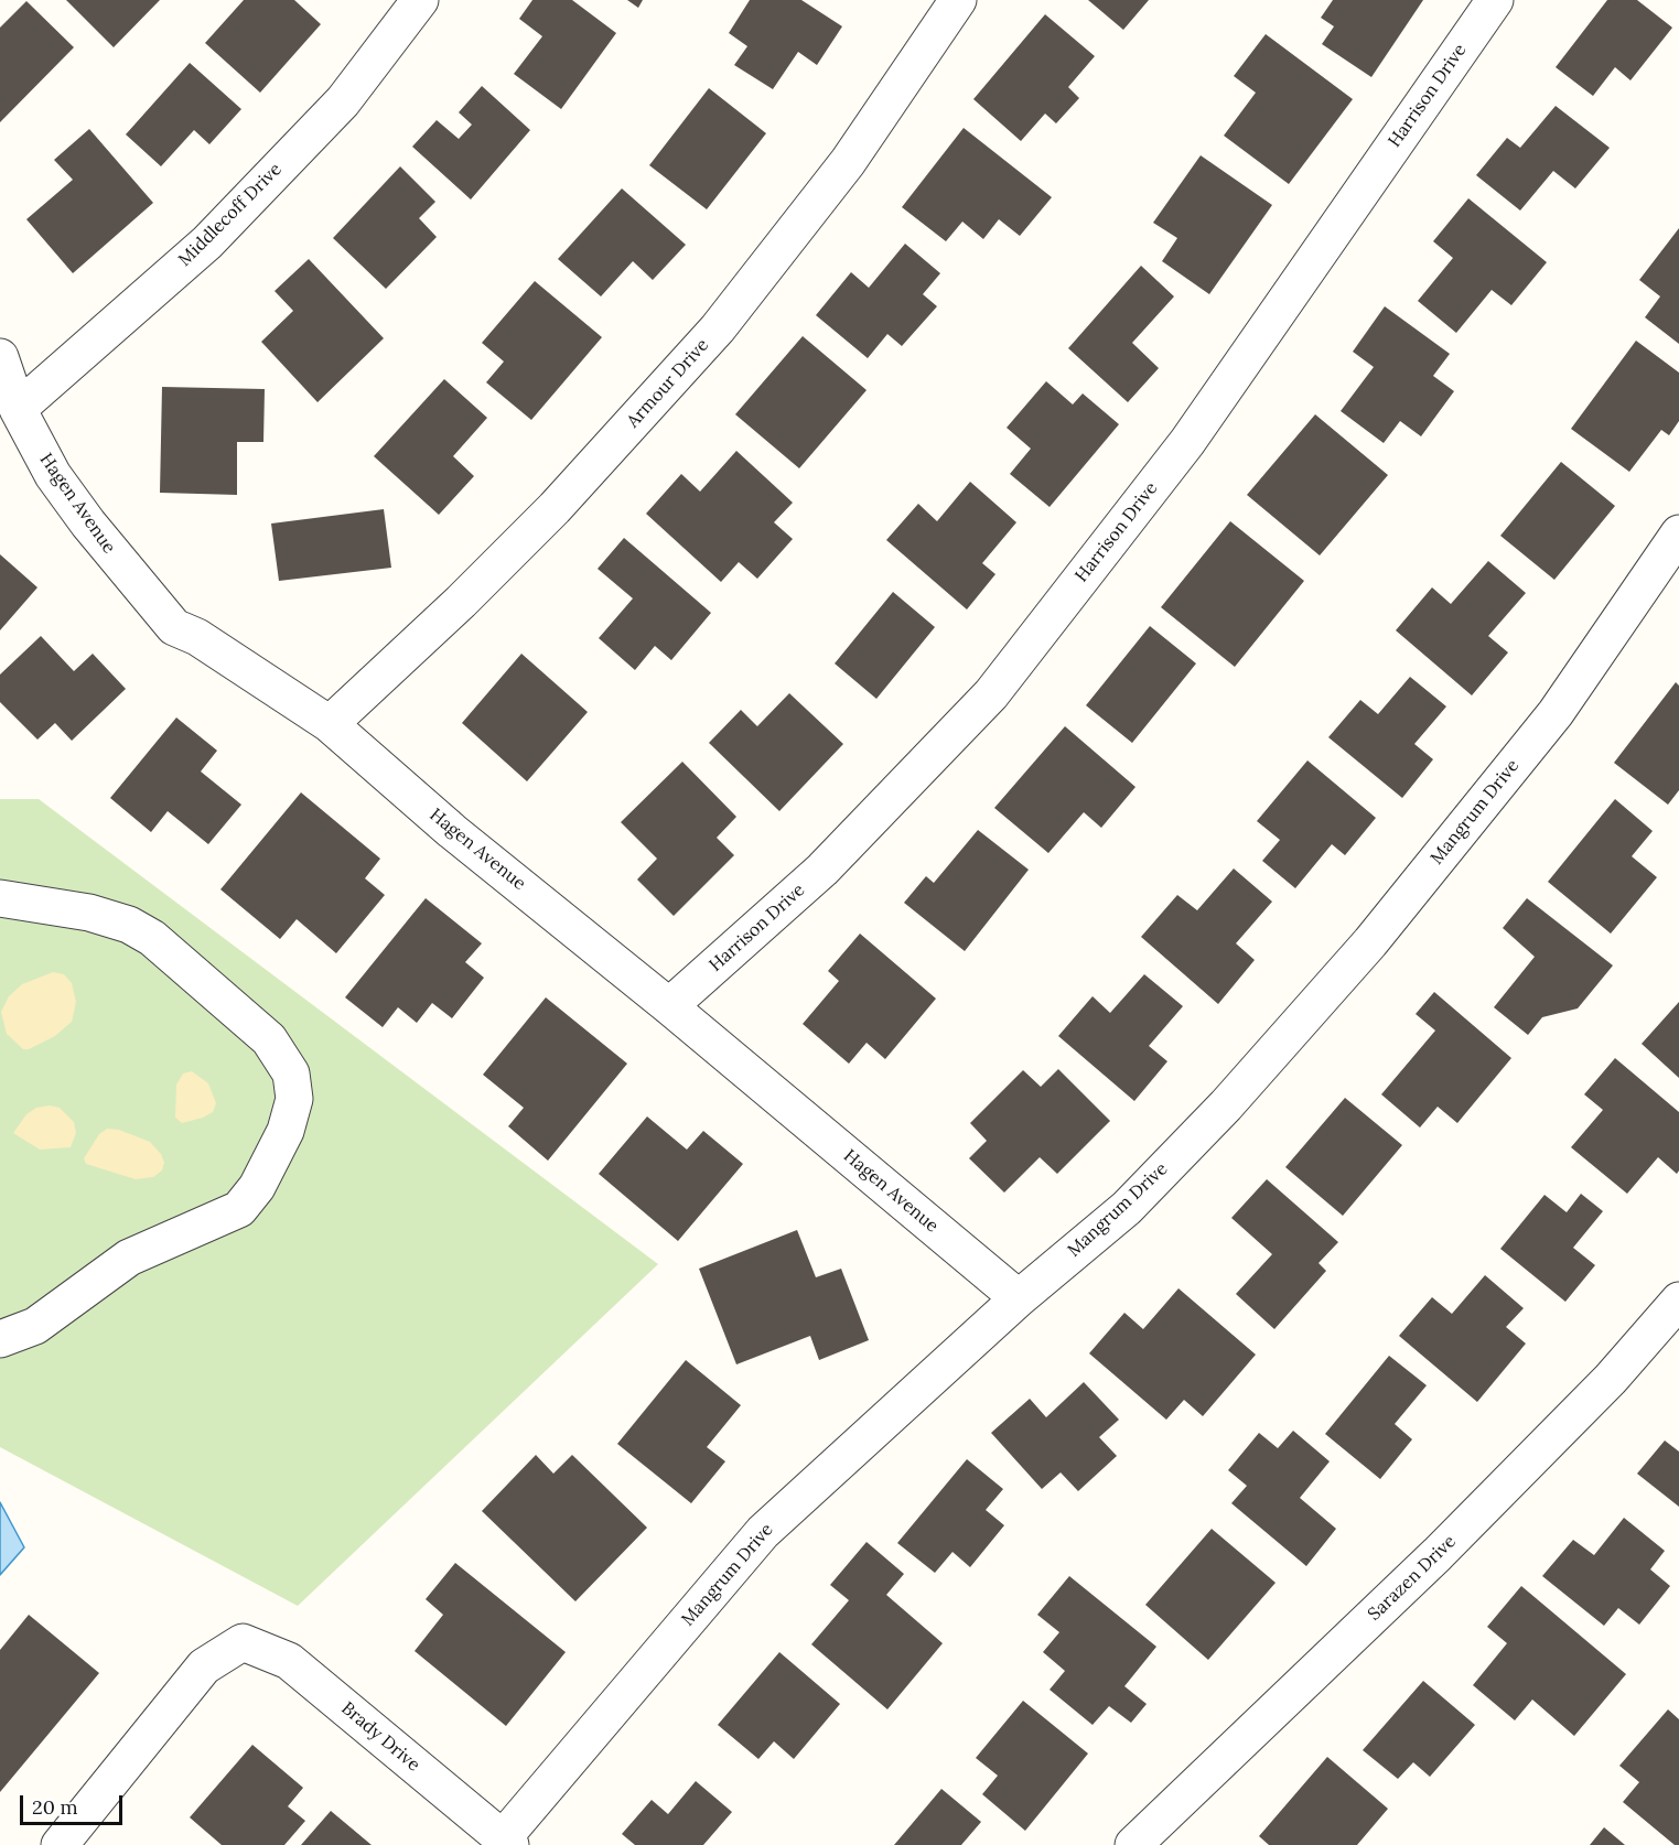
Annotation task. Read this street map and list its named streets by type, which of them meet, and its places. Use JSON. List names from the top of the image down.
{
  "streets": {
    "street": [
      "Harrison Drive",
      "Middlecoff Drive",
      "Armour Drive",
      "Hagen Avenue",
      "Mangrum Drive",
      "Sarazen Drive",
      "Brady Drive"
    ]
  },
  "crossings": [
    ["Harrison Drive", "Hagen Avenue"],
    ["Middlecoff Drive", "Hagen Avenue"],
    ["Armour Drive", "Hagen Avenue"],
    ["Hagen Avenue", "Mangrum Drive"],
    ["Mangrum Drive", "Brady Drive"]
  ],
  "scale_bar": "20 m"
}
